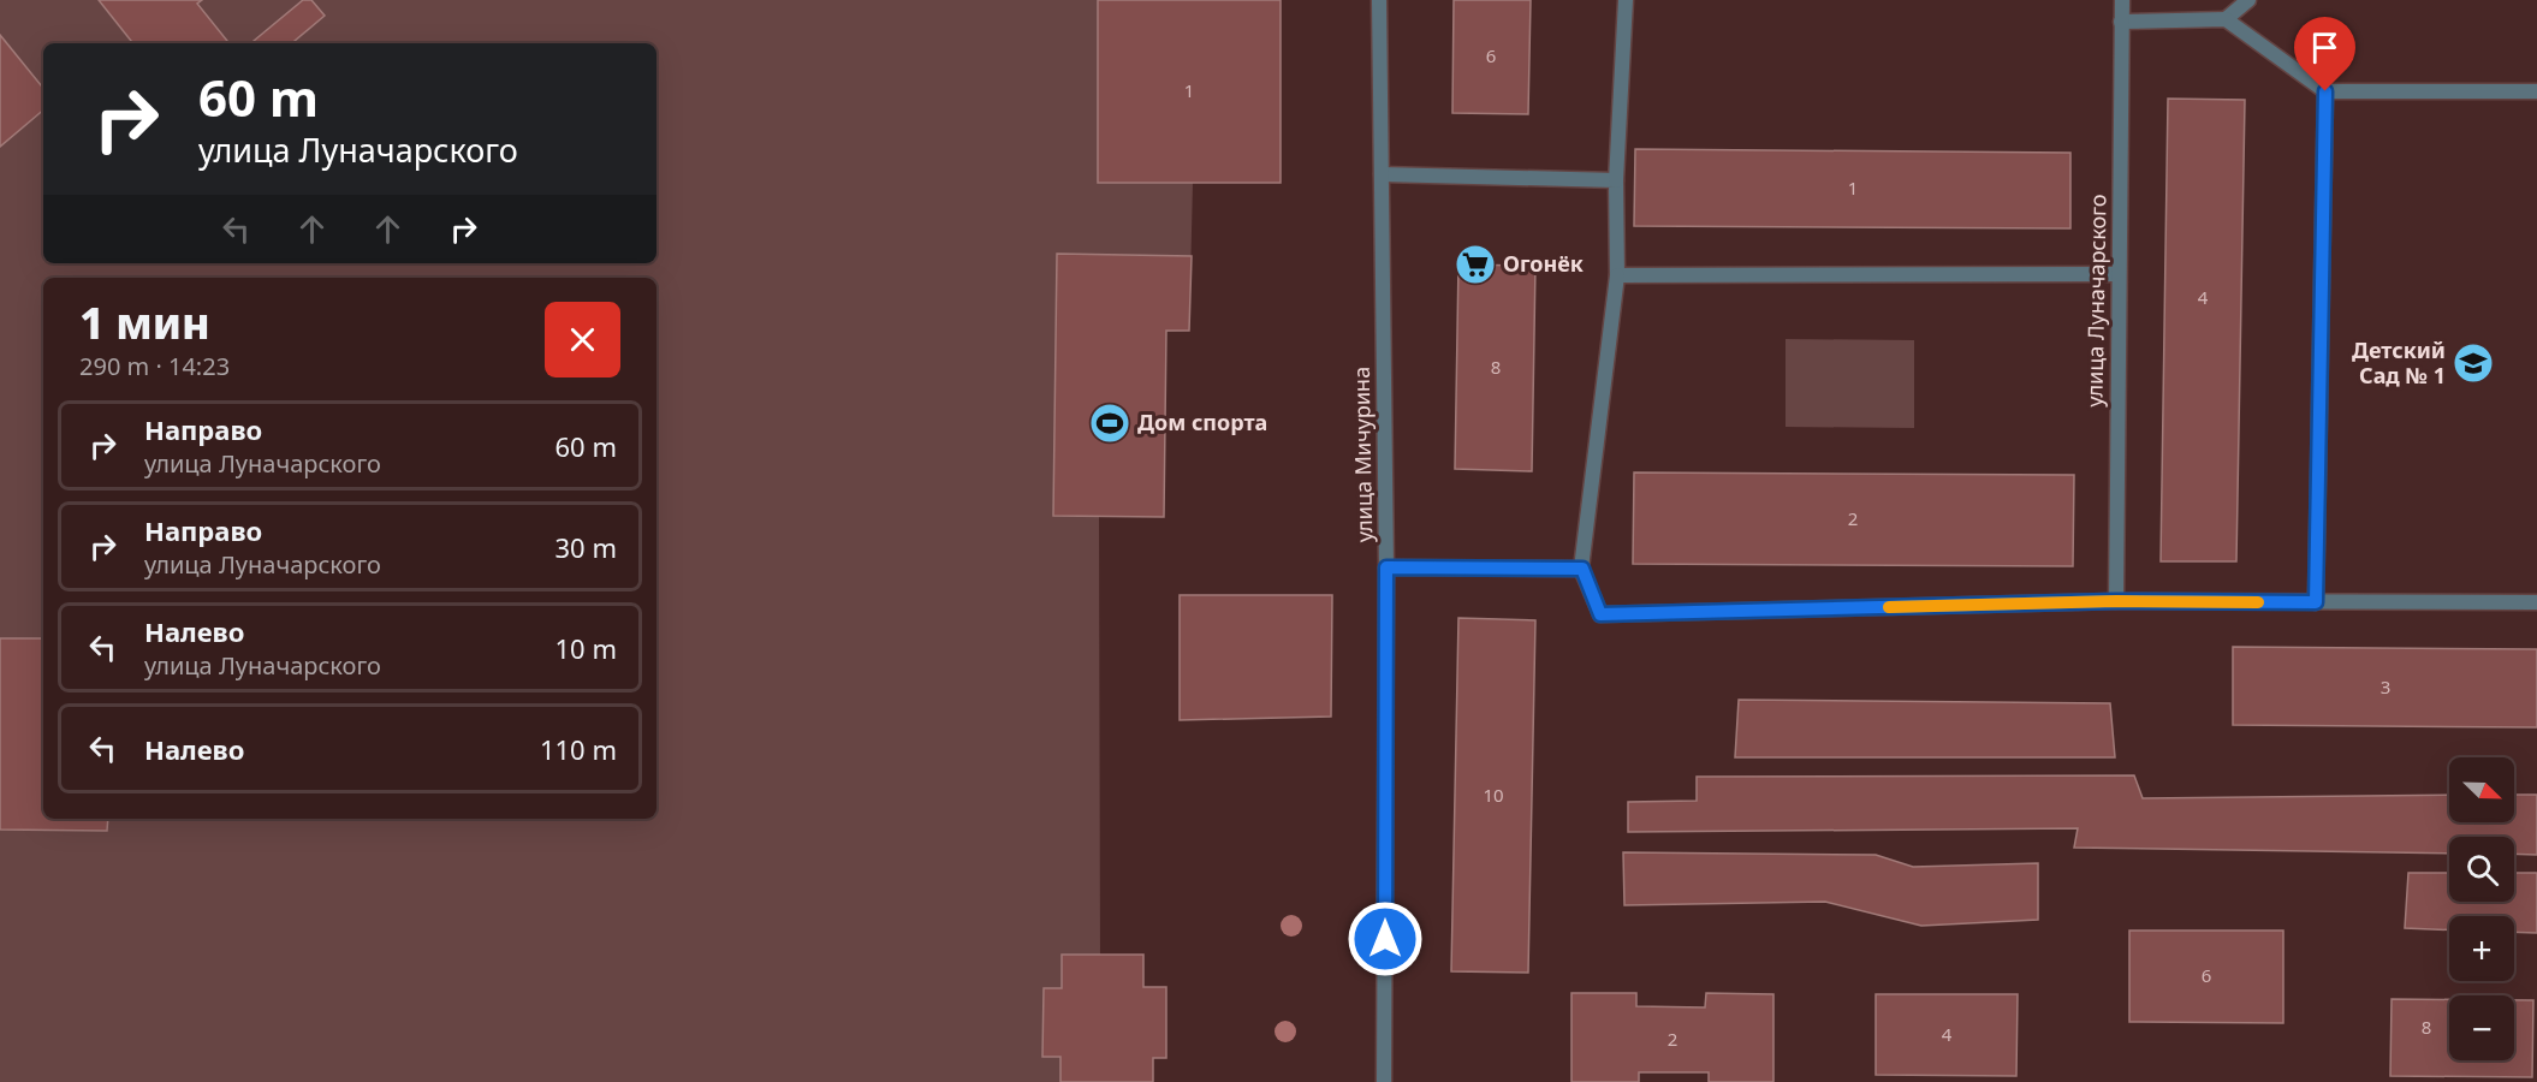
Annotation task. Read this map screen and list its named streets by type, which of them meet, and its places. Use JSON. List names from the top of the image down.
{
  "streets": {
    "street": ["улица Луначарского", "улица Мичурина"]
  },
  "places": {
    "supermarket": ["Огонёк"],
    "school or university": ["Детский Сад № 1"],
    "sports": ["Дом спорта"]
  },
  "house_numbers": [
    "6",
    "1",
    "1",
    "4",
    "8",
    "2",
    "3",
    "10",
    "6",
    "8",
    "4",
    "2"
  ],
  "north": "bottom right",
  "page": {
    "turn": ["60 m", "улица Луначарского"],
    "heading": ["1 мин", "290 m · 14:23"],
    "list": [
      {
        "name": "Направо",
        "note": "улица Луначарского",
        "value": "60 m"
      },
      {
        "name": "Направо",
        "note": "улица Луначарского",
        "value": "30 m"
      },
      {
        "name": "Налево",
        "note": "улица Луначарского",
        "value": "10 m"
      },
      {
        "name": "Налево",
        "value": "110 m"
      }
    ],
    "map_buttons": ["+", "−"]
  }
}
